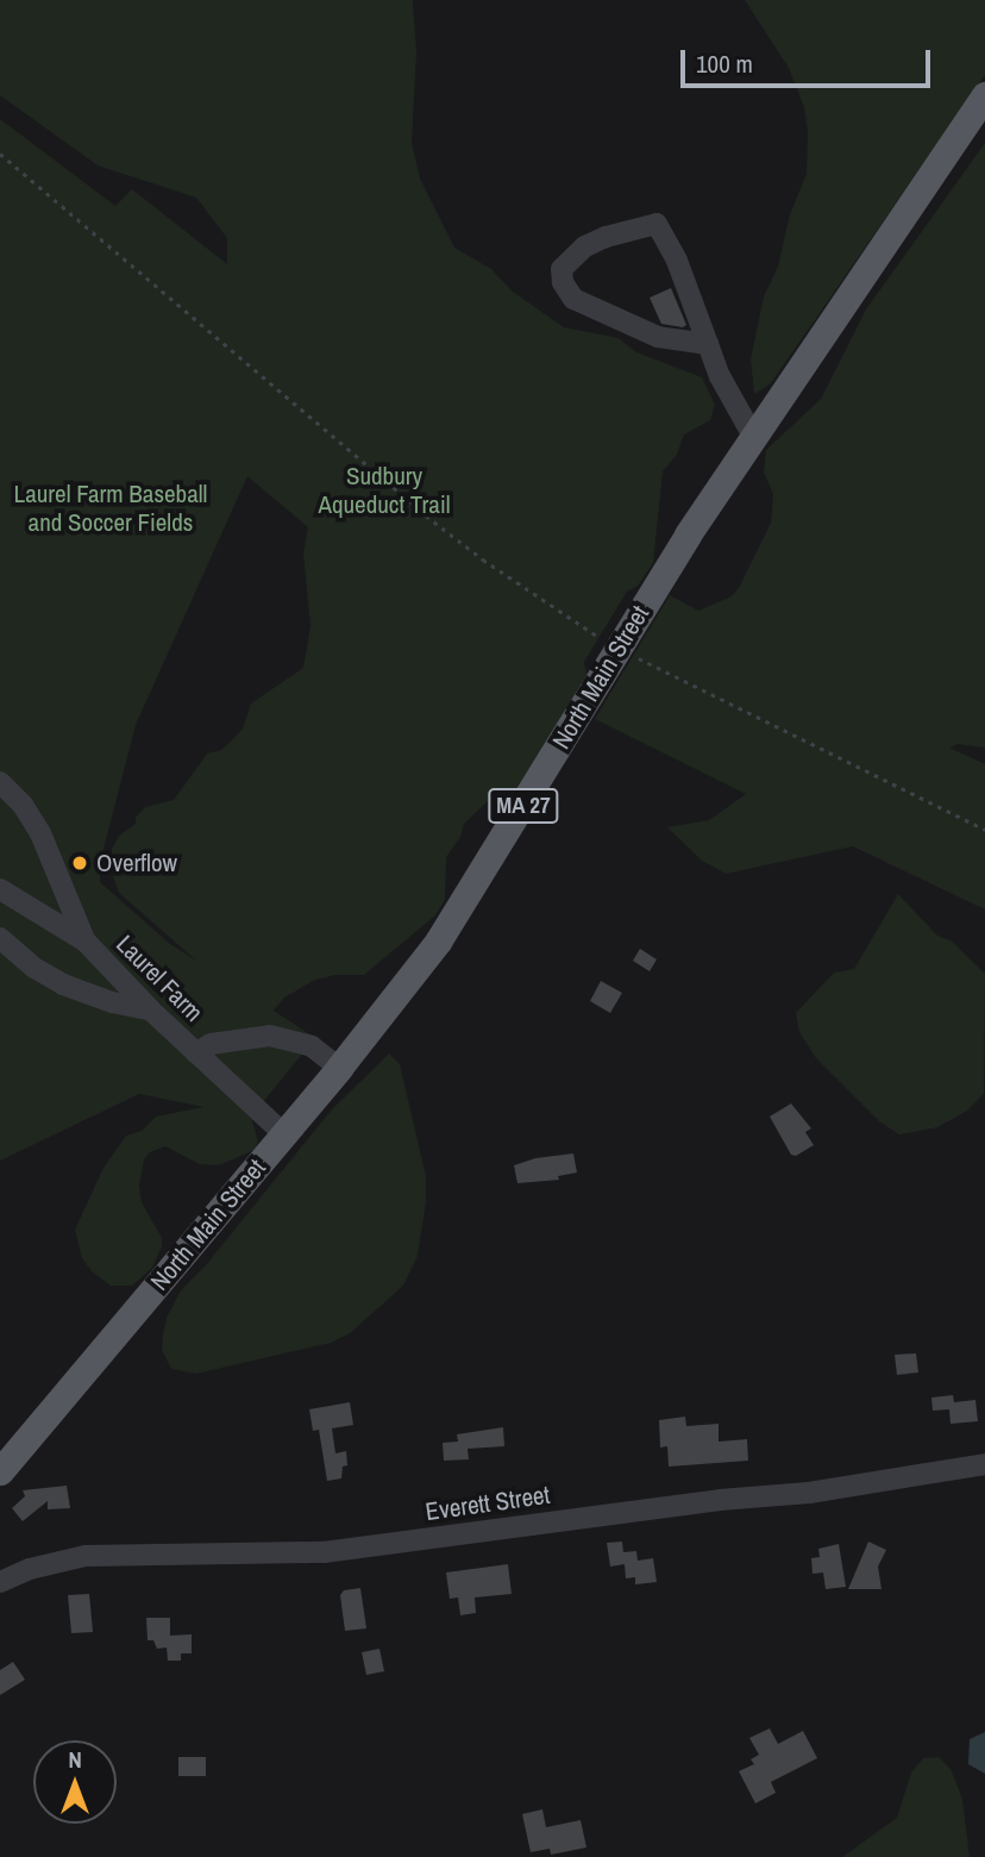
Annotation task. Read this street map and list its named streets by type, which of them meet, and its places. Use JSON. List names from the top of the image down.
{
  "streets": {
    "main road": ["North Main Street", "MA 27"],
    "street": ["Laurel Farm", "Everett Street"]
  },
  "crossings": [
    ["North Main Street", "Laurel Farm"]
  ],
  "parks": ["Sudbury Aqueduct Trail", "Laurel Farm Baseball and Soccer Fields"],
  "places": ["Overflow"],
  "scale_bar": "100 m",
  "north": "top"
}
